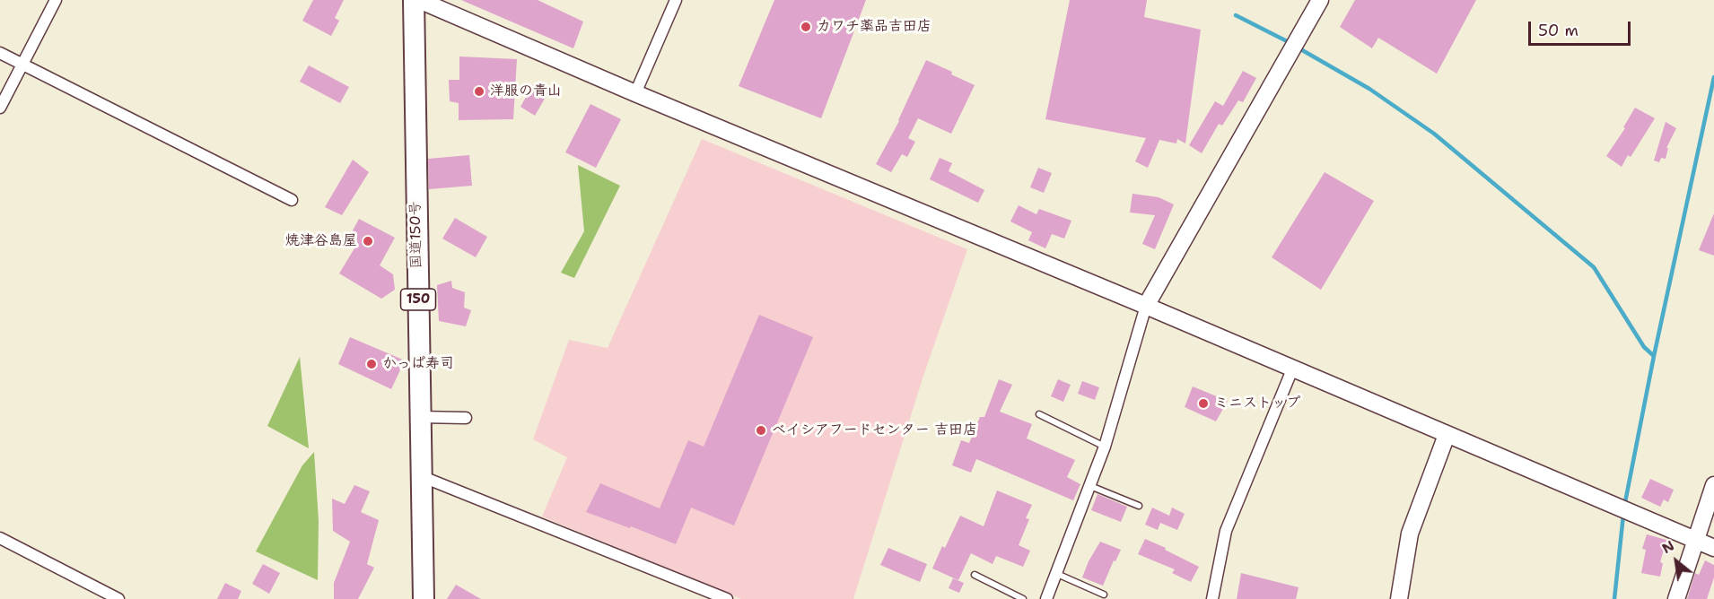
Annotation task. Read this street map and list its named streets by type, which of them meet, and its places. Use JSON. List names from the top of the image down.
{
  "streets": {
    "highway": ["国道150号", "150"]
  },
  "places": [
    "カワチ薬品吉田店",
    "洋服の青山",
    "焼津谷島屋",
    "かっぱ寿司",
    "ミニストップ",
    "ベイシアフードセンター 吉田店"
  ],
  "scale_bar": "50 m",
  "north": "top left"
}
